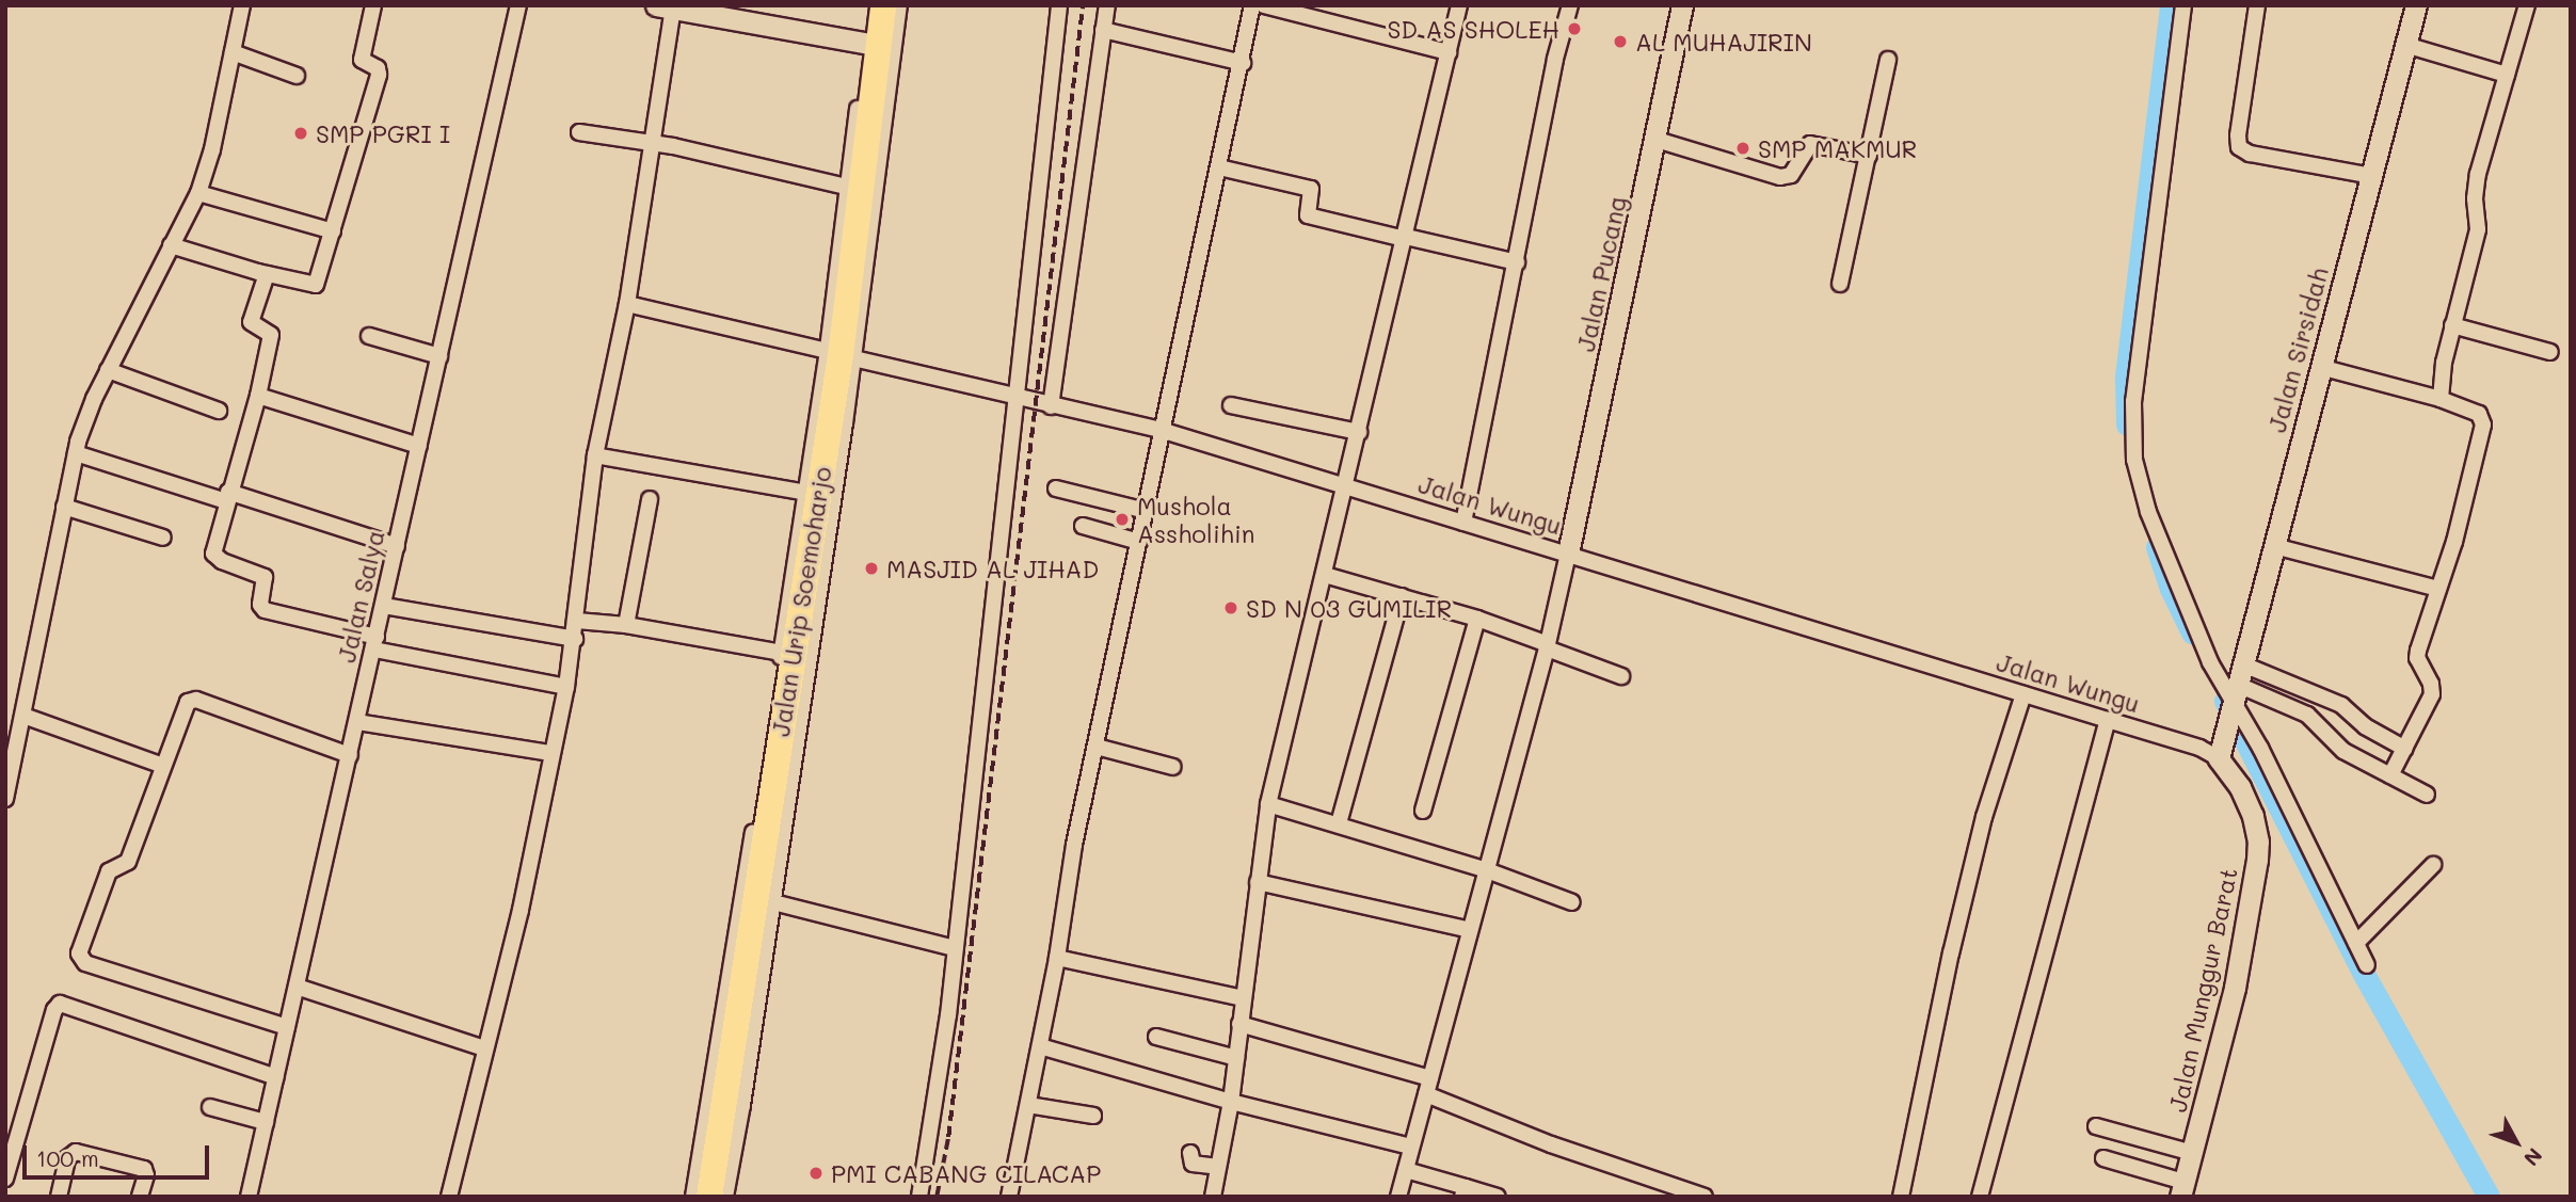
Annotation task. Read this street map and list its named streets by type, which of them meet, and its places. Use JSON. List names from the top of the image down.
{
  "streets": {
    "highway": ["Jalan Urip Soemoharjo"],
    "street": [
      "Jalan Pucang",
      "Jalan Sirsidah",
      "Jalan Wungu",
      "Jalan Salya",
      "Jalan Munggur Barat"
    ]
  },
  "crossings": [
    ["Jalan Pucang", "Jalan Wungu"],
    ["Jalan Sirsidah", "Jalan Wungu"],
    ["Jalan Sirsidah", "Jalan Munggur Barat"],
    ["Jalan Wungu", "Jalan Urip Soemoharjo"],
    ["Jalan Wungu", "Jalan Munggur Barat"]
  ],
  "places": [
    "SD AS SHOLEH",
    "AL MUHAJIRIN",
    "SMP PGRI I",
    "SMP MAKMUR",
    "Mushola Assholihin",
    "MASJID AL JIHAD",
    "SD N 03 GUMILIR",
    "PMI CABANG CILACAP"
  ],
  "scale_bar": "100 m",
  "north": "bottom right"
}
